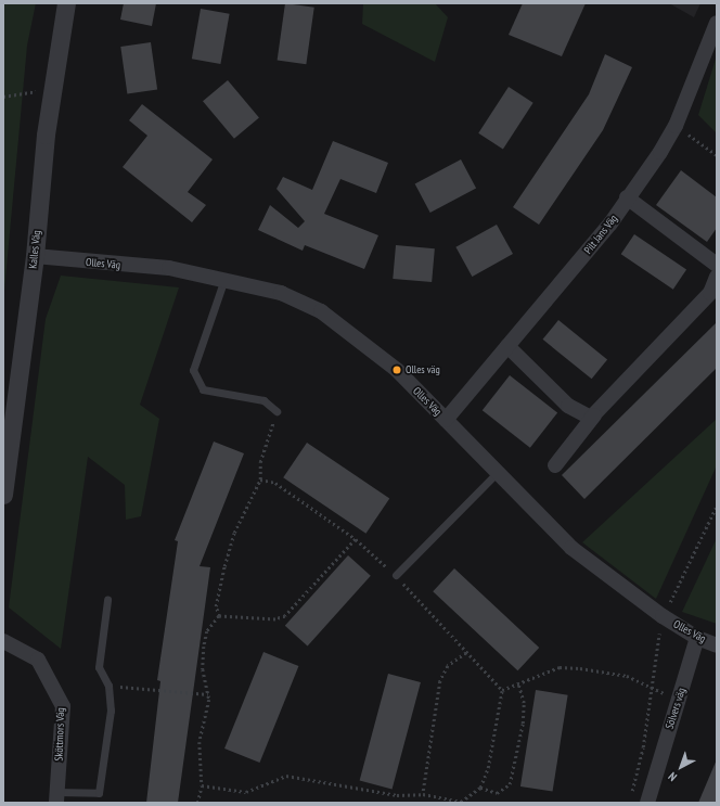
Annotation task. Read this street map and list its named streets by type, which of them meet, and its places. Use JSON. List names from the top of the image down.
{
  "streets": {
    "street": [
      "Pilt Jans Väg",
      "Kalles Väg",
      "Olles Väg",
      "Sölvers väg",
      "Sköttmors Väg"
    ]
  },
  "crossings": [
    ["Pilt Jans Väg", "Olles Väg"],
    ["Kalles Väg", "Olles Väg"],
    ["Olles Väg", "Sölvers väg"]
  ],
  "places": ["Olles väg"],
  "north": "bottom left"
}
